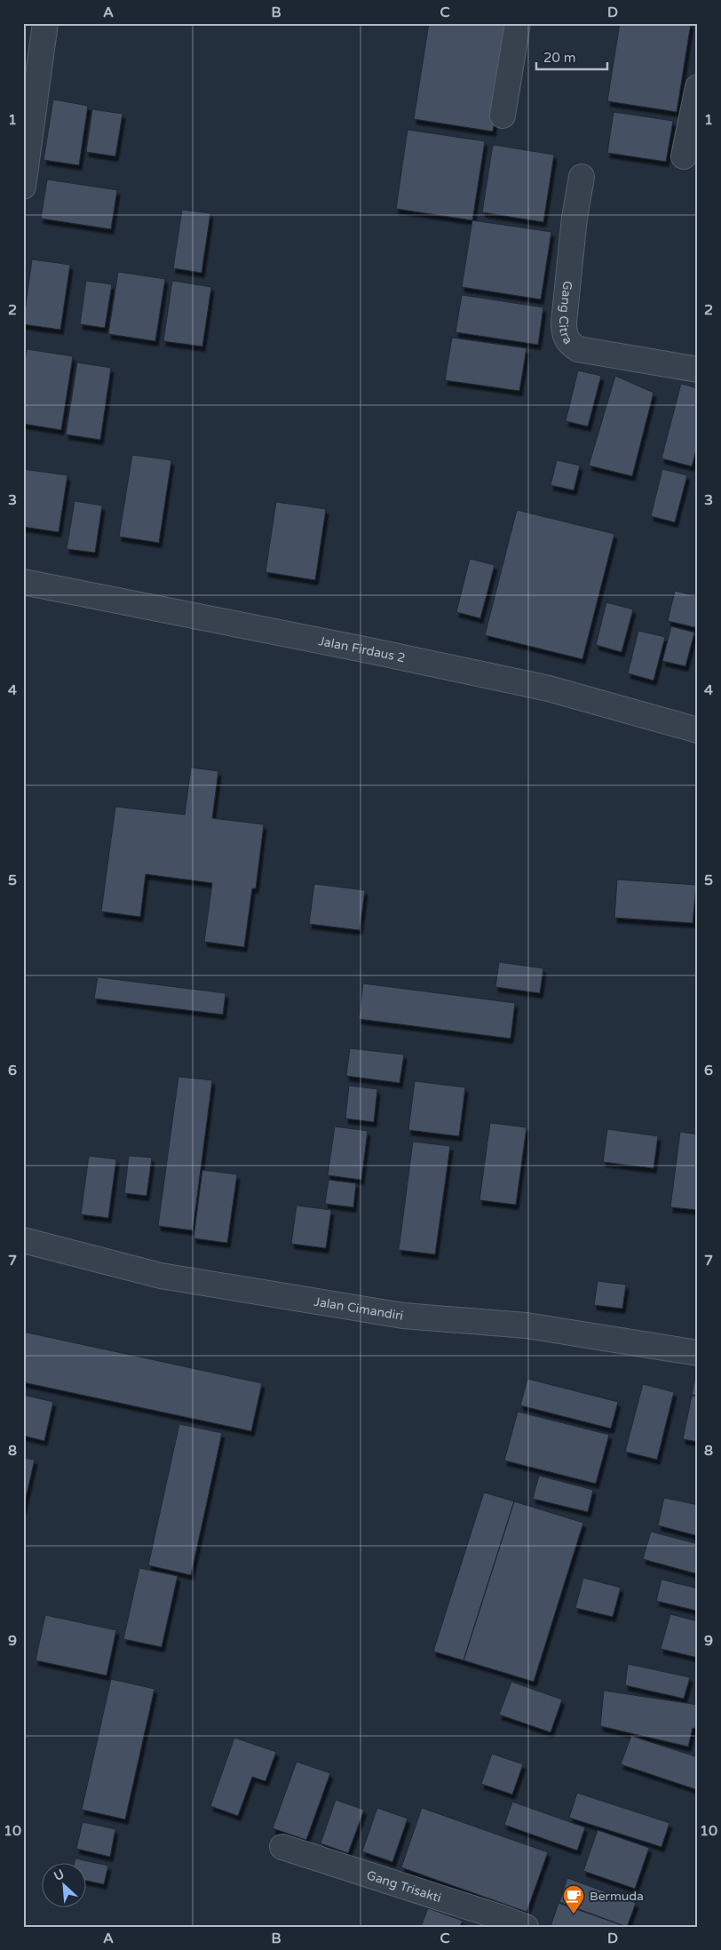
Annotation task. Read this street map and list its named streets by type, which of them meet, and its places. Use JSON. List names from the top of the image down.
{
  "streets": {
    "street": [
      "Gang Citra",
      "Jalan Firdaus 2",
      "Jalan Cimandiri",
      "Gang Trisakti"
    ]
  },
  "places": {
    "cafe": ["Bermuda"]
  },
  "scale_bar": "20 m",
  "north": "top left",
  "grid": {
    "columns": [
      "A",
      "B",
      "C",
      "D"
    ],
    "rows": [
      "1",
      "2",
      "3",
      "4",
      "5",
      "6",
      "7",
      "8",
      "9",
      "10"
    ]
  }
}
